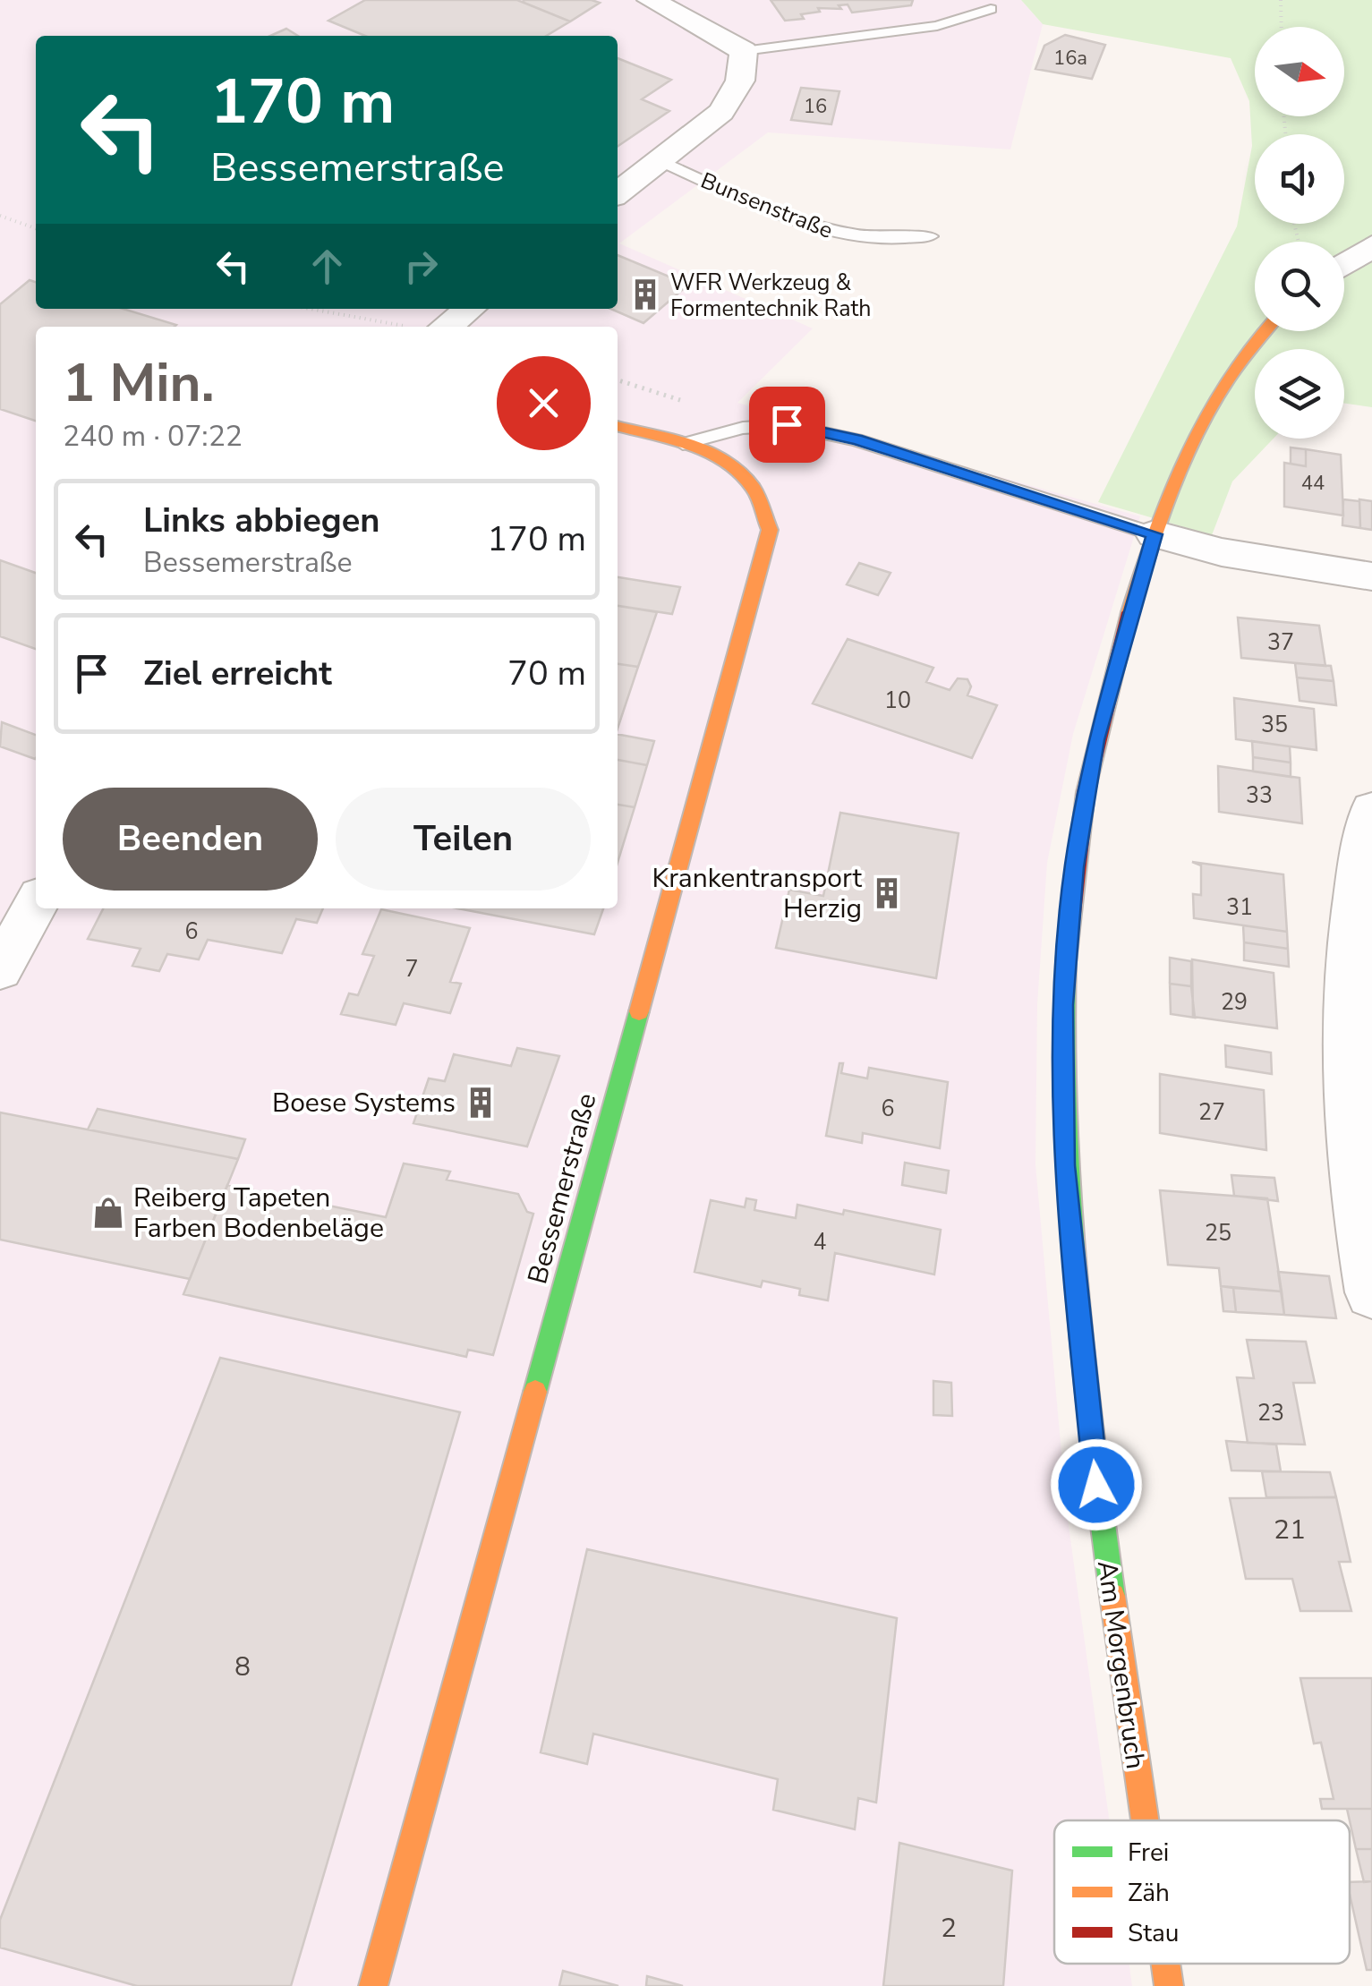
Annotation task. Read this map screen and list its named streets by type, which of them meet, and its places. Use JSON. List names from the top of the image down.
{
  "streets": {
    "street": ["Bunsenstraße", "Bessemerstraße", "Am Morgenbruch"]
  },
  "places": {
    "building": ["WFR Werkzeug & Formentechnik Rath", "Krankentransport Herzig", "Boese Systems"],
    "shop": ["Reiberg Tapeten Farben Bodenbeläge"]
  },
  "house_numbers": [
    "16a",
    "16",
    "44",
    "37",
    "10",
    "35",
    "33",
    "31",
    "6",
    "7",
    "29",
    "6",
    "27",
    "25",
    "4",
    "23",
    "21",
    "8",
    "2"
  ],
  "legend": ["Frei", "Zäh", "Stau"],
  "north": "right",
  "page": {
    "turn": ["170 m", "Bessemerstraße"],
    "heading": ["1 Min.", "240 m · 07:22"],
    "list": [
      {
        "name": "Links abbiegen",
        "note": "Bessemerstraße",
        "value": "170 m"
      },
      {
        "name": "Ziel erreicht",
        "value": "70 m"
      }
    ],
    "buttons": ["Beenden", "Teilen"]
  }
}
